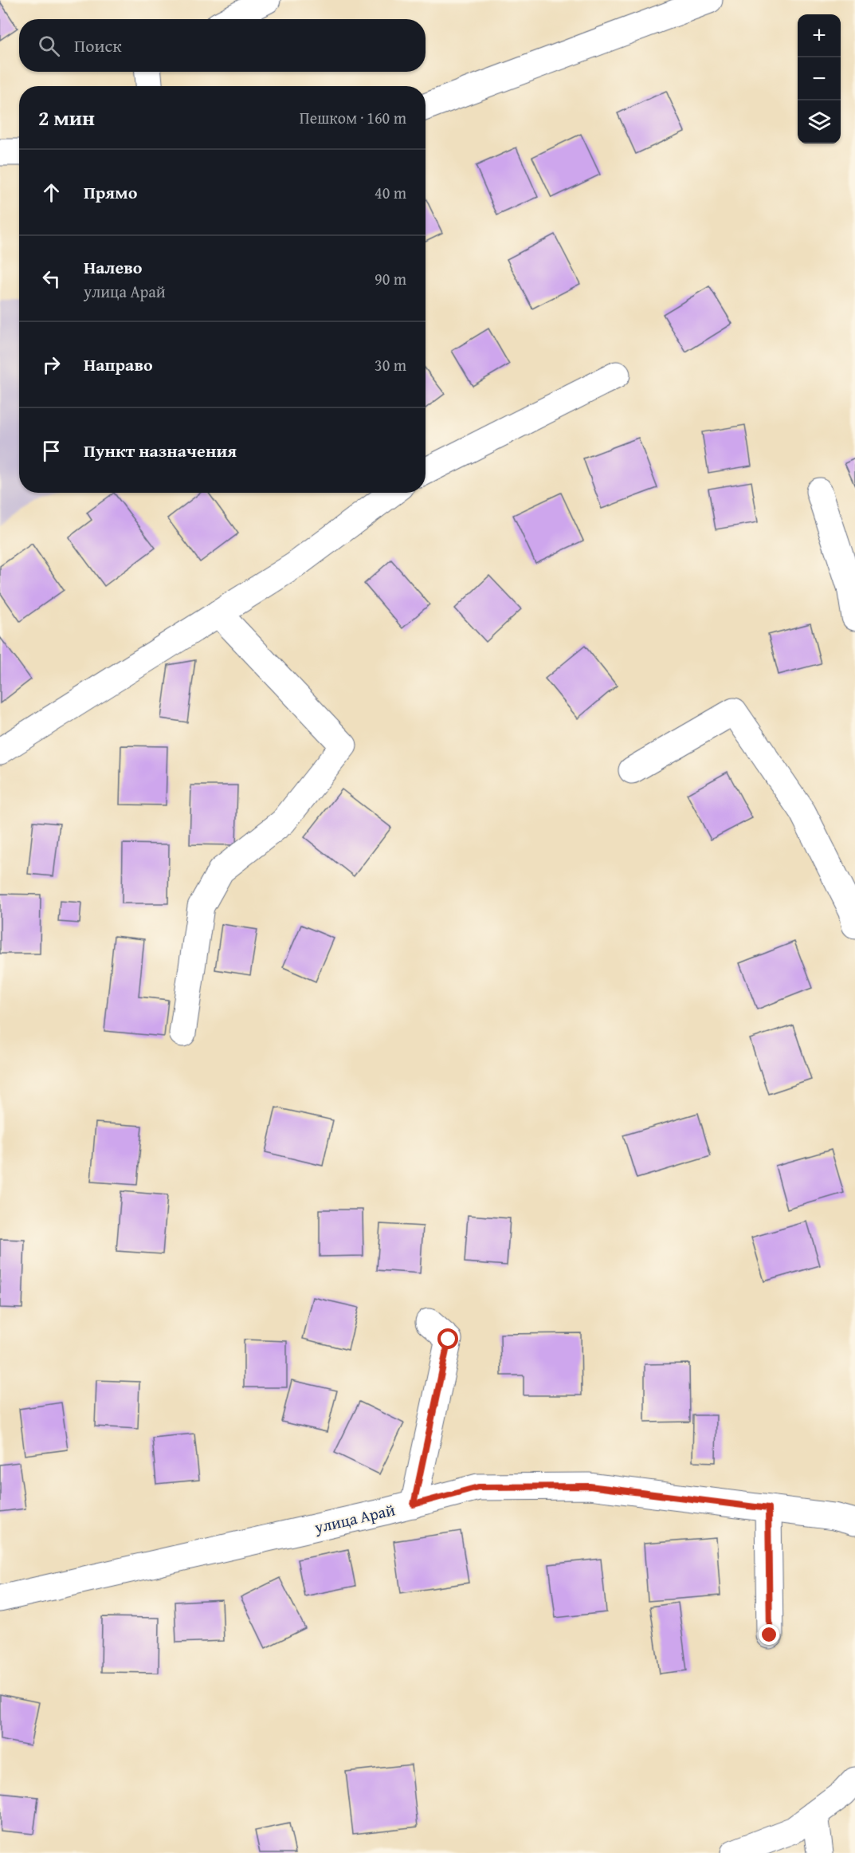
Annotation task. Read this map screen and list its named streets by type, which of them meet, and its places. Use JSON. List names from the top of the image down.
{
  "streets": {
    "street": ["улица Арай"]
  },
  "page": {
    "map_buttons": ["+", "−"],
    "search": "Поиск",
    "heading": ["2 мин", "Пешком · 160 m"],
    "list": [
      ["Прямо", "40 m"],
      ["Налево", "улица Арай", "90 m"],
      ["Направо", "30 m"],
      "Пункт назначения"
    ]
  }
}
